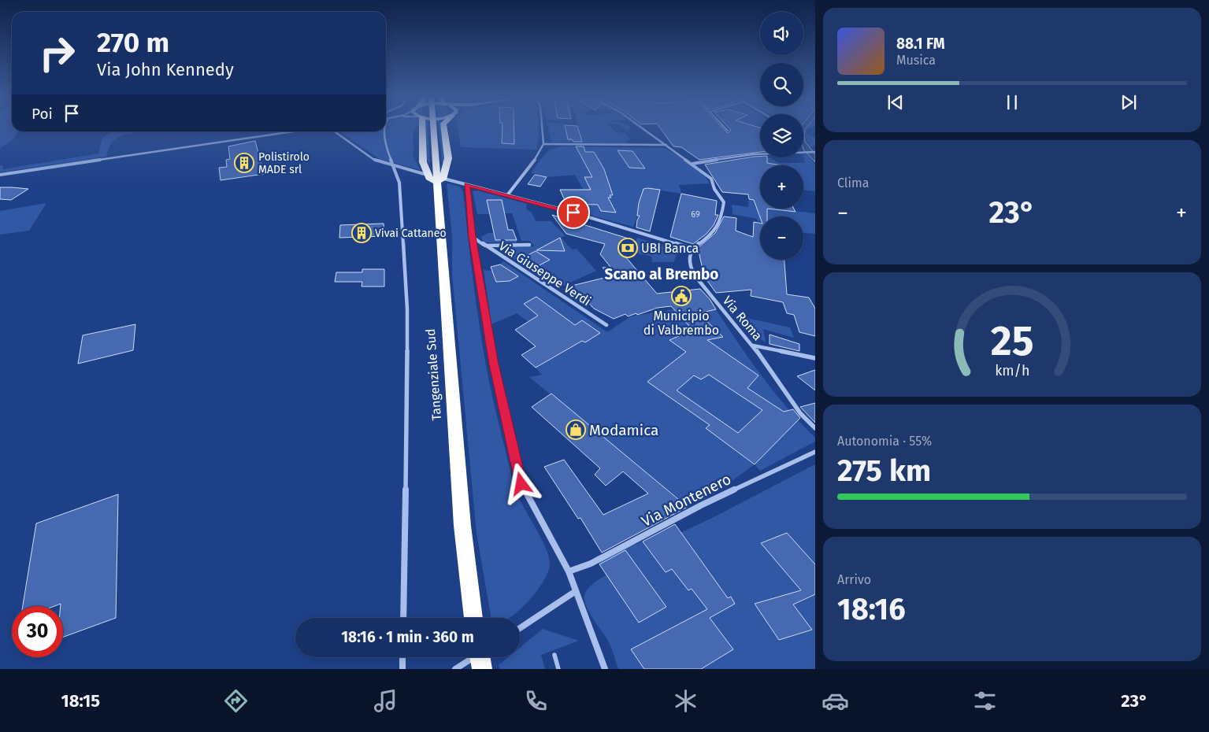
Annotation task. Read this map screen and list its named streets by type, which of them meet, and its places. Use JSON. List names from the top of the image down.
{
  "streets": {
    "highway": ["Tangenziale Sud"],
    "street": ["Via Giuseppe Verdi", "Via Roma", "Via Montenero"]
  },
  "districts": ["Scano al Brembo"],
  "places": {
    "building": ["Polistirolo MADE srl", "Vivai Cattaneo"],
    "bank": ["UBI Banca"],
    "public building": ["Municipio di Valbrembo"],
    "shop": ["Modamica"]
  },
  "house_numbers": ["69"],
  "page": {
    "map_buttons": ["+", "−"],
    "turn": ["270 m", "Via John Kennedy"],
    "song": ["88.1 FM", "Musica"],
    "then": "Poi",
    "tile": [
      "Clima",
      ["Autonomia · 55%", "275 km"],
      ["Arrivo", "18:16"]
    ],
    "heat": ["−", "23°", "+"],
    "limit": "30",
    "trip": "18:16 · 1 min · 360 m",
    "tabs": ["18:15", "23°"],
    "gauge": ["25", "km/h"]
  }
}
